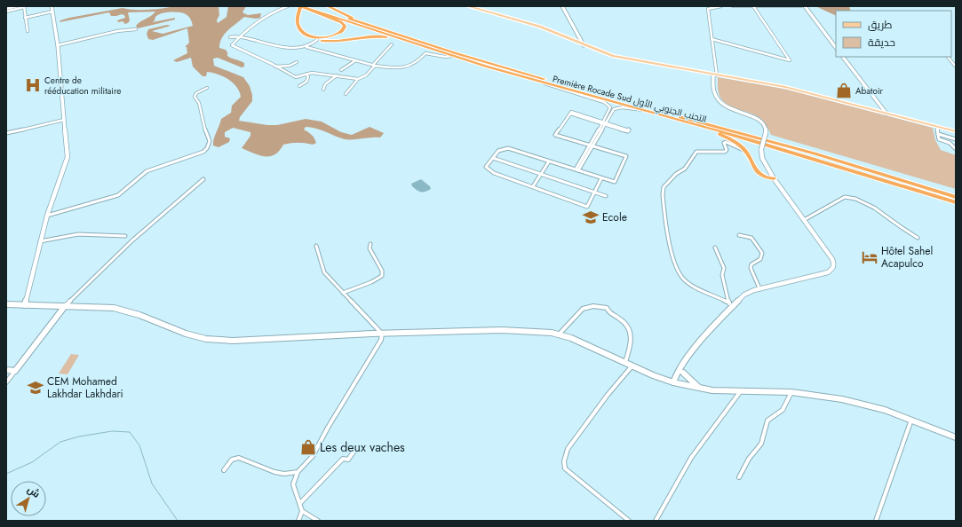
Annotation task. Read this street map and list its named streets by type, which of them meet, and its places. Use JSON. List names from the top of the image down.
{
  "streets": {
    "highway": ["Première Rocade Sud التجنب الجنوبي الأول"]
  },
  "places": {
    "hospital": ["Centre de rééducation militaire"],
    "shop": ["Abatoir", "Les deux vaches"],
    "school or university": ["Ecole", "CEM Mohamed Lakhdar Lakhdari"],
    "hotel": ["Hôtel Sahel Acapulco"]
  },
  "legend": ["طريق", "حديقة"],
  "north": "top right"
}
